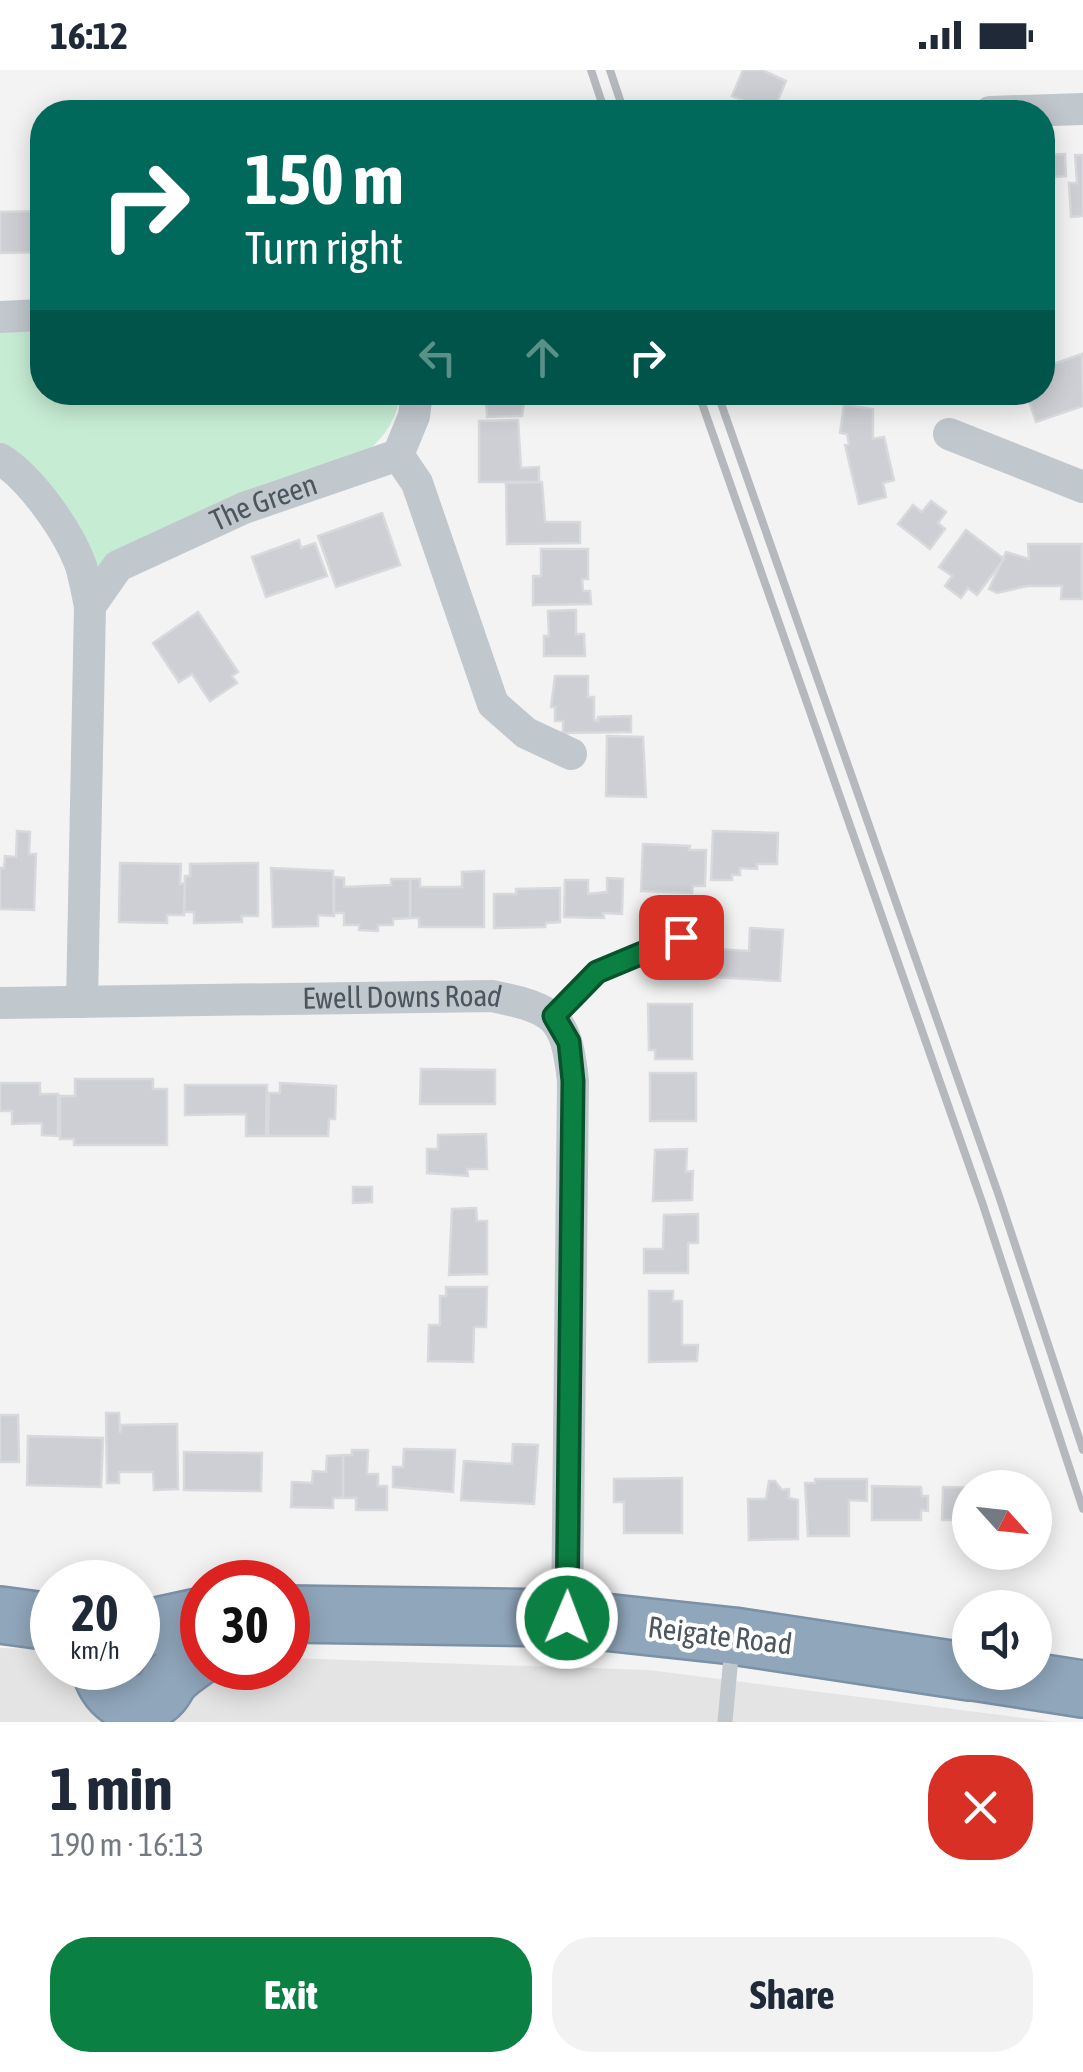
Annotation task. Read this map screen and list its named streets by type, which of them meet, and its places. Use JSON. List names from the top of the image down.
{
  "streets": {
    "highway": ["Reigate Road"],
    "street": ["The Green", "Ewell Downs Road"]
  },
  "north": "bottom right",
  "page": {
    "status": "16:12",
    "turn": ["150 m", "Turn right"],
    "speed": "20 km/h",
    "limit": "30",
    "heading": ["1 min", "190 m · 16:13"],
    "buttons": ["Exit", "Share"]
  }
}
